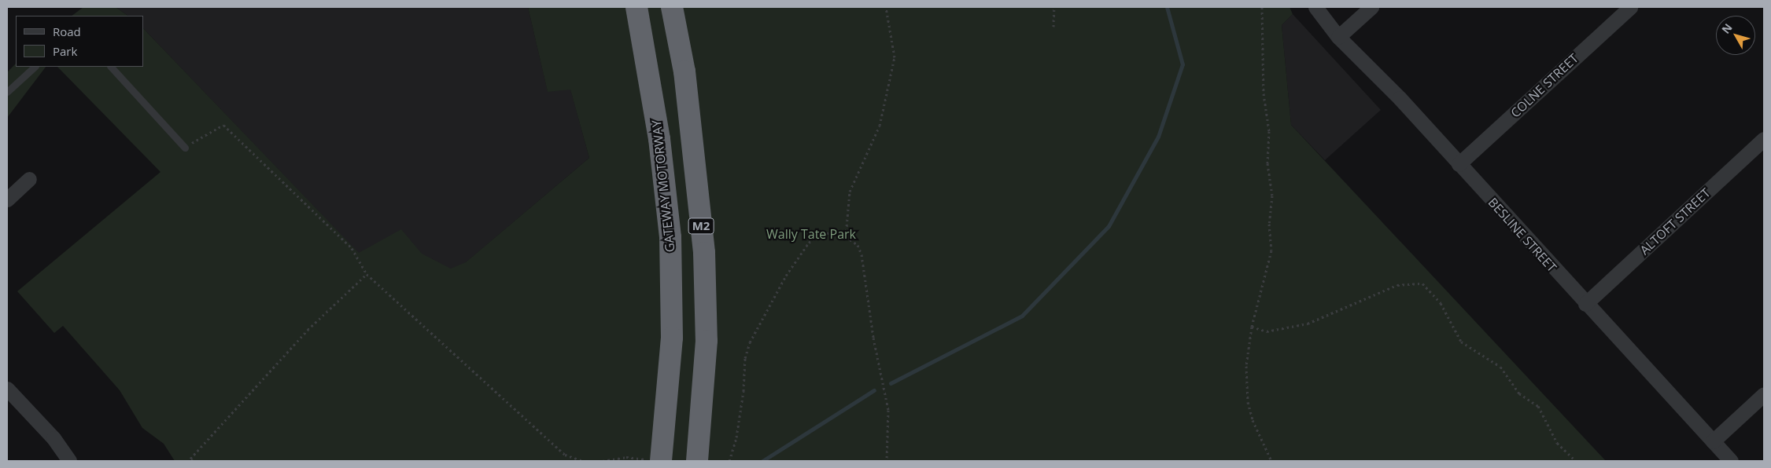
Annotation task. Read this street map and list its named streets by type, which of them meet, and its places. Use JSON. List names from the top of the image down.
{
  "streets": {
    "highway": ["GATEWAY MOTORWAY", "M2"],
    "street": ["COLNE STREET", "ALTOFT STREET", "BESLINE STREET"]
  },
  "crossings": [
    ["COLNE STREET", "BESLINE STREET"],
    ["ALTOFT STREET", "BESLINE STREET"]
  ],
  "parks": ["Wally Tate Park"],
  "legend": ["Road", "Park"],
  "north": "top left"
}
